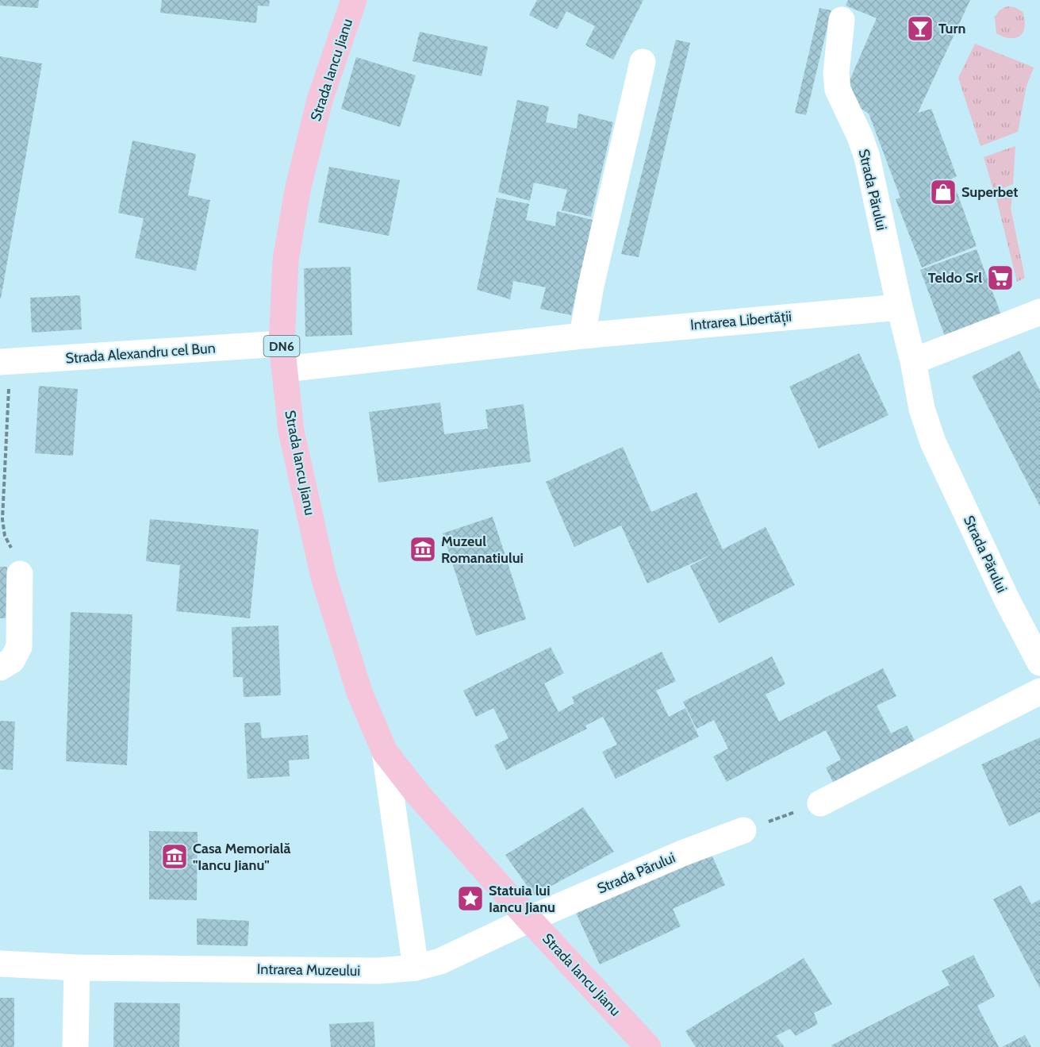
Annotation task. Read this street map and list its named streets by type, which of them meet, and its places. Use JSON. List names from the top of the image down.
{
  "streets": {
    "main road": ["Strada Iancu Jianu", "DN6"],
    "street": [
      "Strada Părului",
      "Intrarea Libertății",
      "Strada Alexandru cel Bun",
      "Intrarea Muzeului"
    ]
  },
  "crossings": [
    ["Strada Iancu Jianu", "Strada Părului"],
    ["Strada Iancu Jianu", "Intrarea Libertății"],
    ["Strada Iancu Jianu", "Strada Alexandru cel Bun"],
    ["Strada Iancu Jianu", "Intrarea Muzeului"],
    ["Strada Părului", "Intrarea Libertății"],
    ["Strada Părului", "Intrarea Muzeului"],
    ["Intrarea Libertății", "Strada Alexandru cel Bun"]
  ],
  "places": {
    "bar": ["Turn"],
    "shop": ["Superbet"],
    "supermarket": ["Teldo Srl"],
    "museum": ["Muzeul Romanatiului", "Casa Memorială \"Iancu Jianu\""],
    "place": ["Statuia lui Iancu Jianu"]
  }
}
